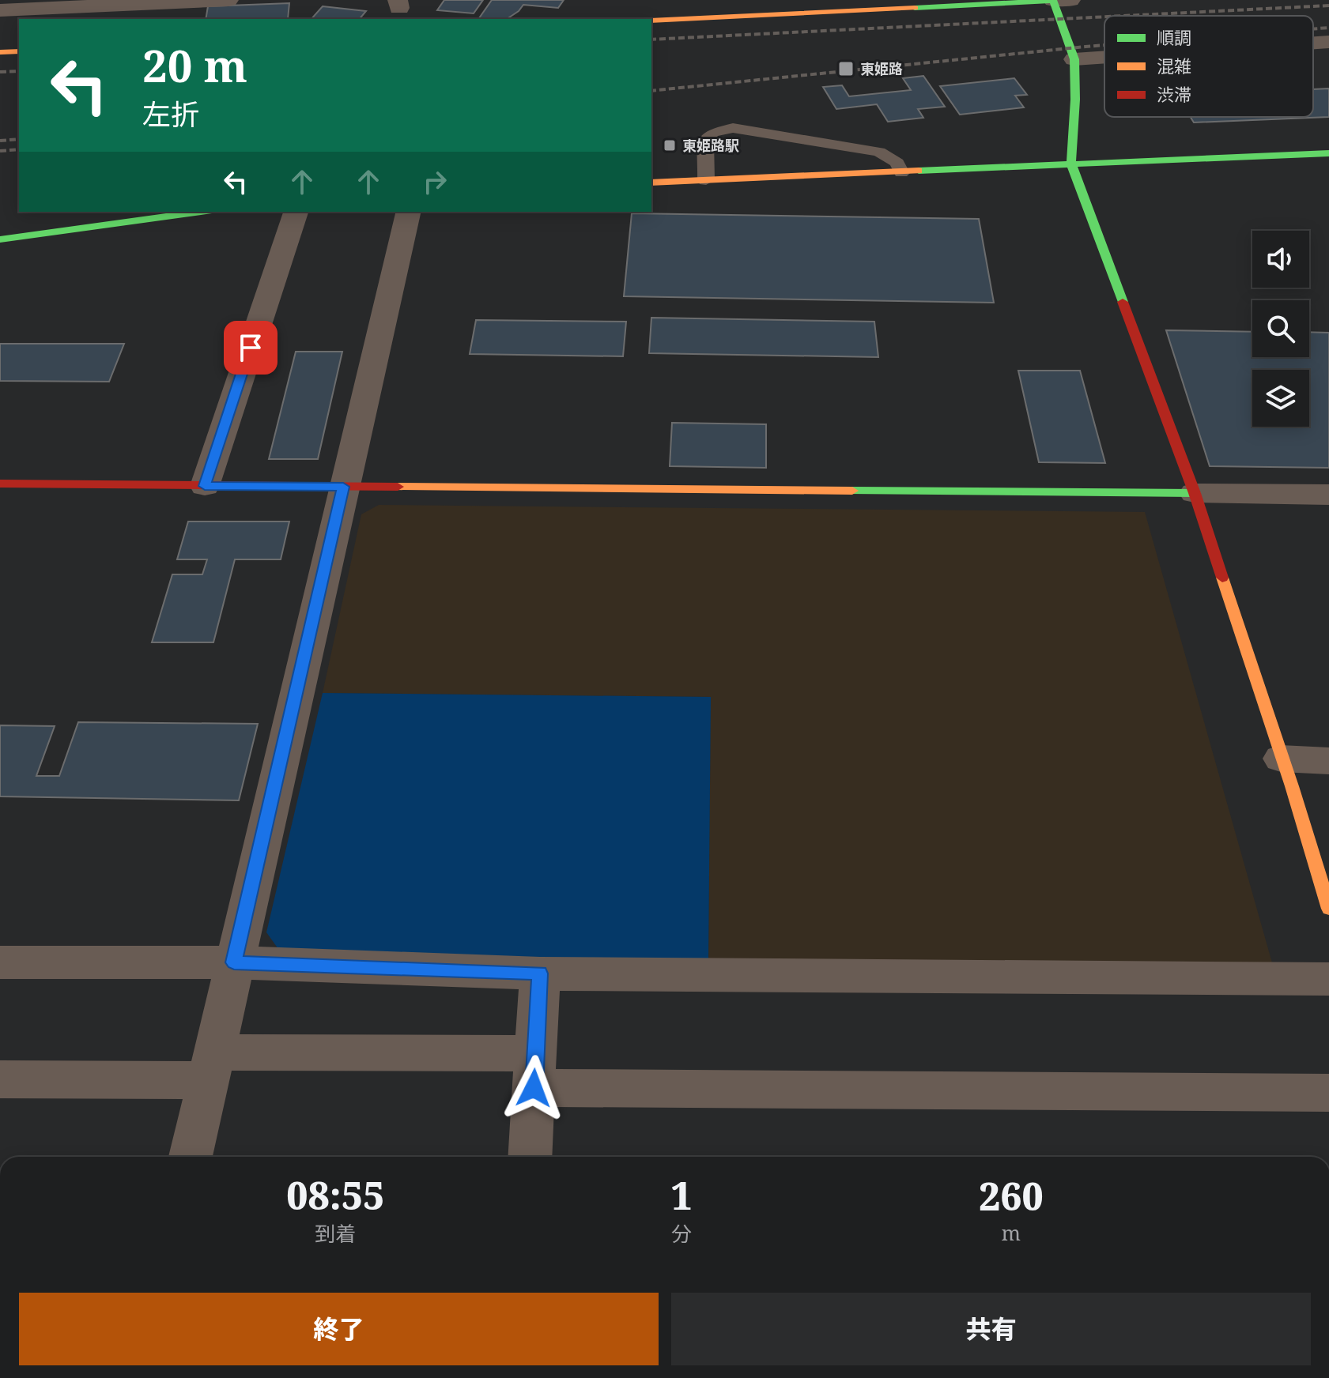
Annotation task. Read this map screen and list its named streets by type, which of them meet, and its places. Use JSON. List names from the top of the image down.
{
  "places": {
    "transit": ["東姫路", "東姫路駅"]
  },
  "legend": ["順調", "混雑", "渋滞"],
  "page": {
    "turn": ["20 m", "左折"],
    "eta": [
      "08:55",
      "到着",
      "1",
      "分",
      "260",
      "m"
    ],
    "buttons": ["終了", "共有"]
  }
}
